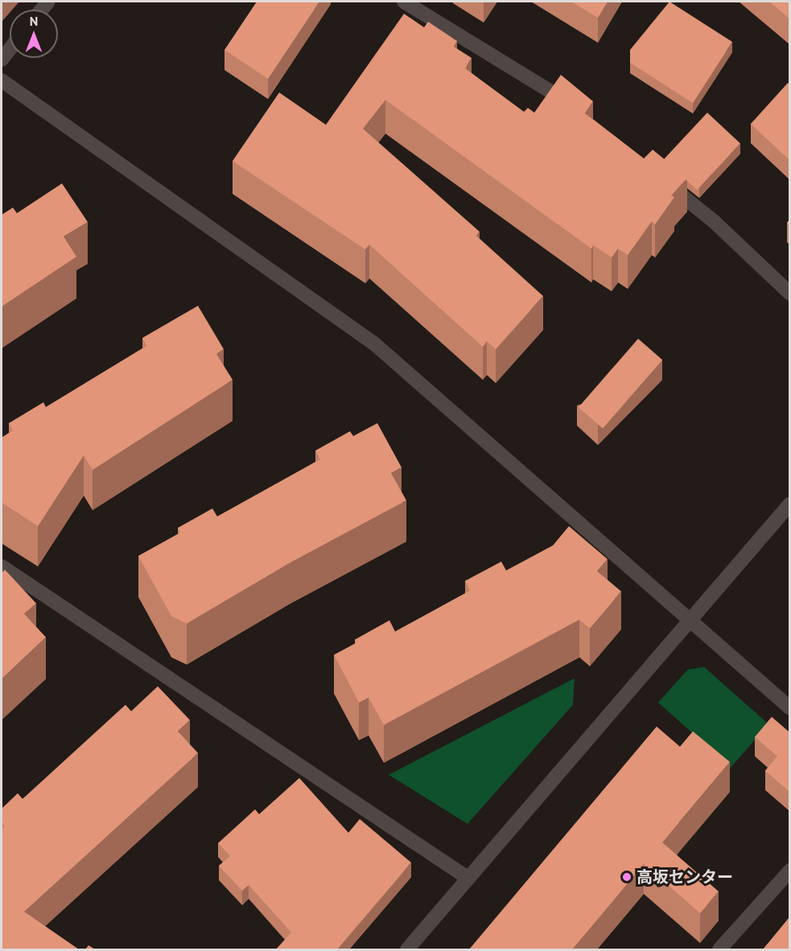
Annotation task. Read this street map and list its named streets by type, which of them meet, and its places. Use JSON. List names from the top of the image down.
{
  "places": ["高坂センター"],
  "north": "top"
}
